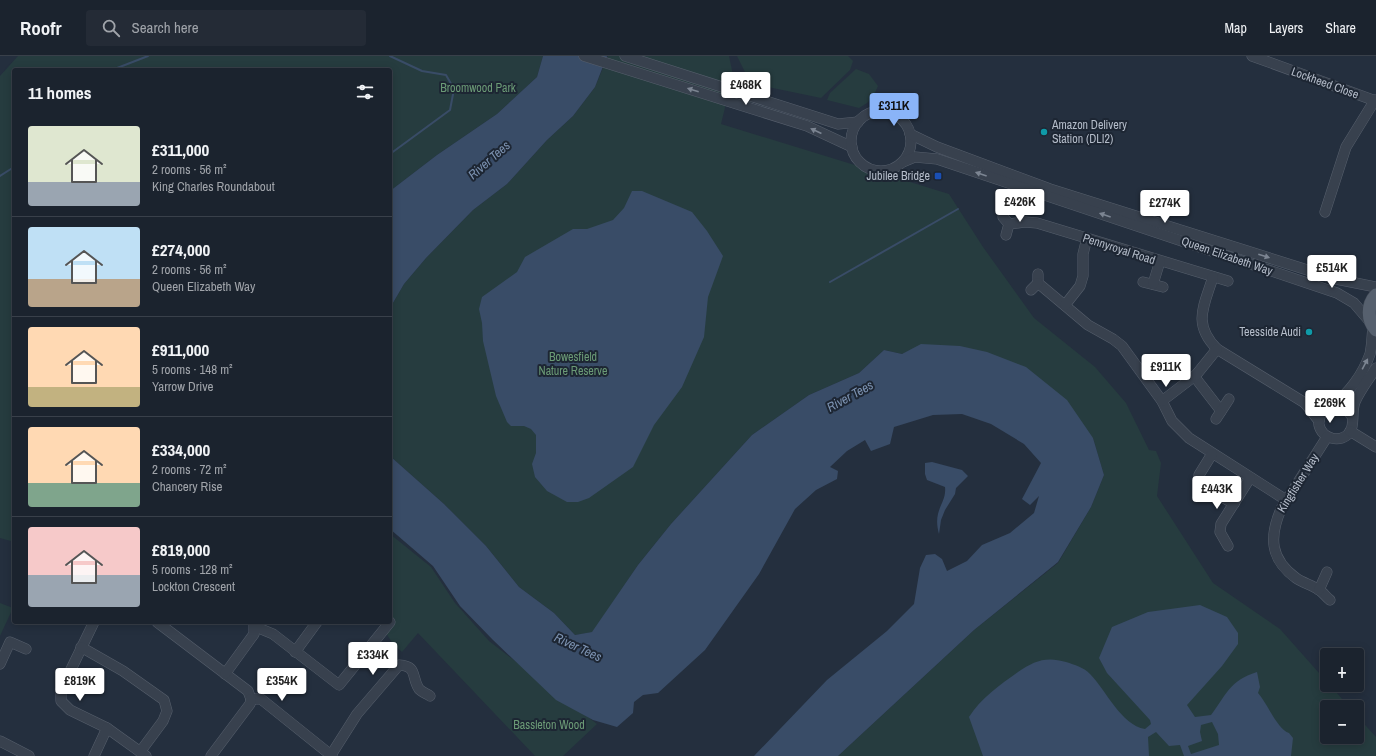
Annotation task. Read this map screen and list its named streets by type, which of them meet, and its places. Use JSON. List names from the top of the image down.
{
  "streets": {
    "street": [
      "Lockheed Close",
      "Pennyroyal Road",
      "Queen Elizabeth Way",
      "Kingfisher Way"
    ]
  },
  "water": ["River Tees"],
  "parks": ["Broomwood Park", "Bowesfield Nature Reserve", "Bassleton Wood"],
  "places": {
    "other": ["Amazon Delivery Station (DLI2)", "Teesside Audi"],
    "transit": ["Jubilee Bridge"]
  },
  "page": {
    "header": "Roofr",
    "search": "Search here",
    "nav": ["Map", "Layers", "Share"],
    "heading": "11 homes",
    "price": [
      "£468K",
      "£311K",
      "£426K",
      "£274K",
      "£514K",
      "£911K",
      "£269K",
      "£443K",
      "£334K",
      "£819K",
      "£354K"
    ],
    "list": [
      {
        "name": "£311,000",
        "note": "2 rooms · 56 m² · King Charles Roundabout"
      },
      {
        "name": "£274,000",
        "note": "2 rooms · 56 m² · Queen Elizabeth Way"
      },
      {
        "name": "£911,000",
        "note": "5 rooms · 148 m² · Yarrow Drive"
      },
      {
        "name": "£334,000",
        "note": "2 rooms · 72 m² · Chancery Rise"
      },
      {
        "name": "£819,000",
        "note": "5 rooms · 128 m² · Lockton Crescent"
      }
    ],
    "map_buttons": ["+", "−"]
  }
}
